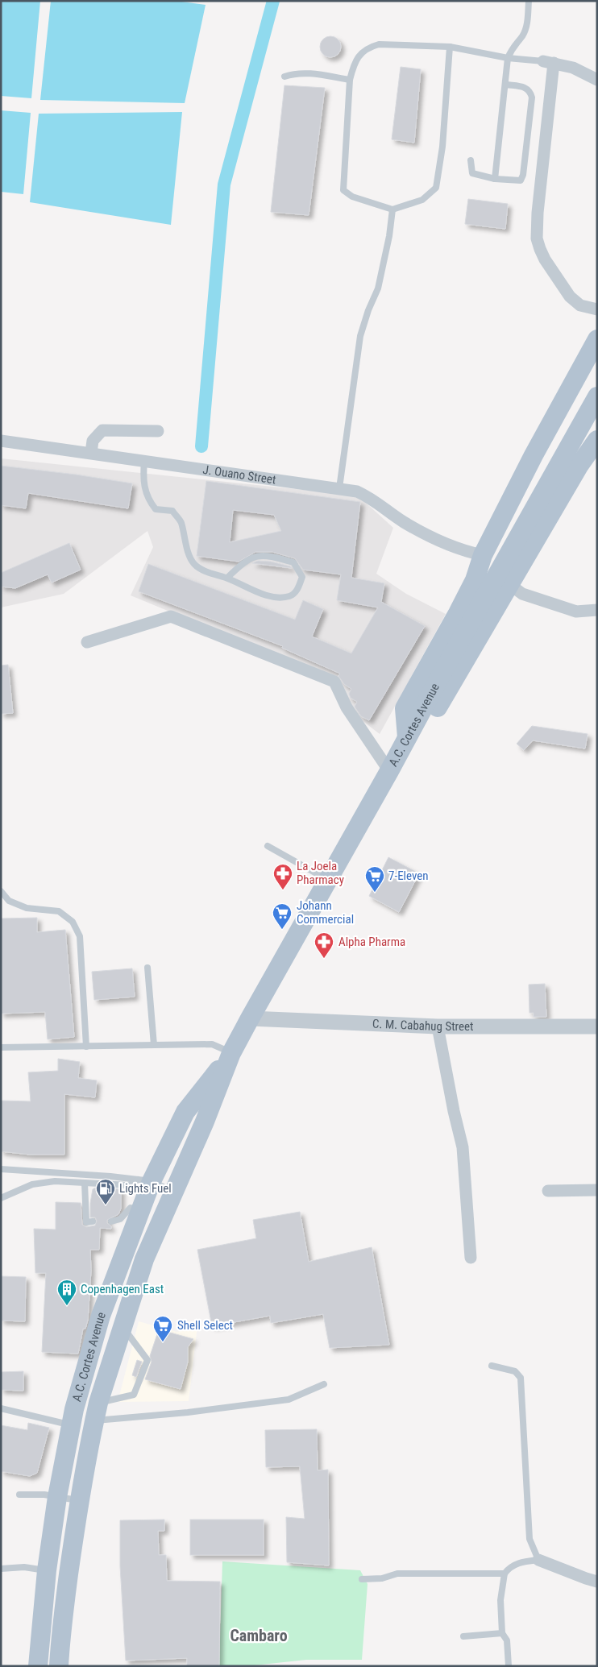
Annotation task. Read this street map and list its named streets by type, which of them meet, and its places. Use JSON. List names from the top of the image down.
{
  "streets": {
    "main road": ["A.C. Cortes Avenue"],
    "street": ["J. Ouano Street", "C. M. Cabahug Street"]
  },
  "crossings": [
    ["A.C. Cortes Avenue", "C. M. Cabahug Street"]
  ],
  "districts": ["Cambaro"],
  "places": {
    "pharmacy": ["La Joela Pharmacy", "Alpha Pharma"],
    "supermarket": ["7-Eleven", "Johann Commercial", "Shell Select"],
    "fuel station": ["Lights Fuel"],
    "building": ["Copenhagen East"]
  }
}
